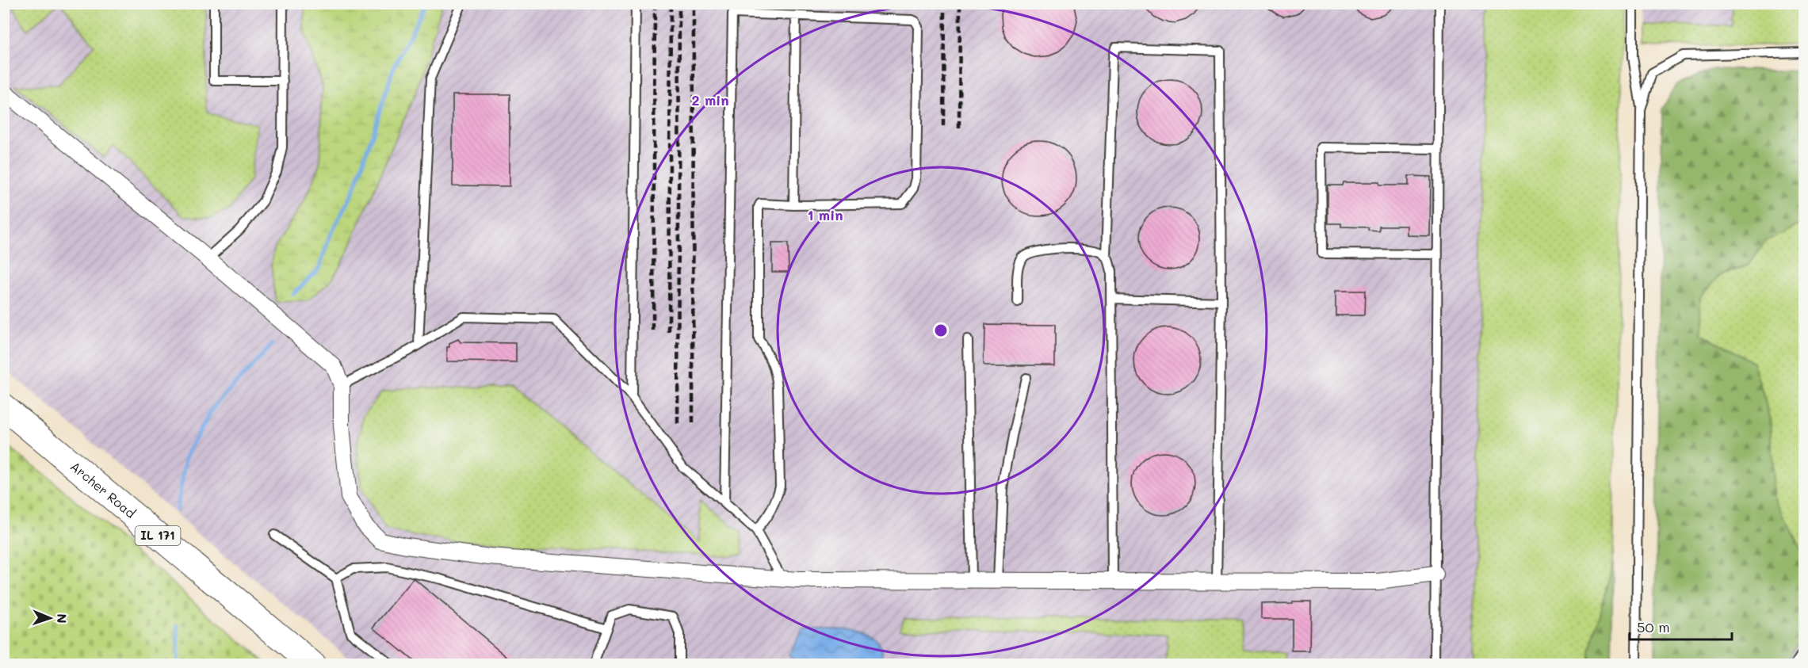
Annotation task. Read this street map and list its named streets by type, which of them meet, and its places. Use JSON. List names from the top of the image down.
{
  "streets": {
    "main road": ["Archer Road", "IL 171"]
  },
  "scale_bar": "50 m",
  "north": "right",
  "rings": ["2 min", "1 min"]
}
